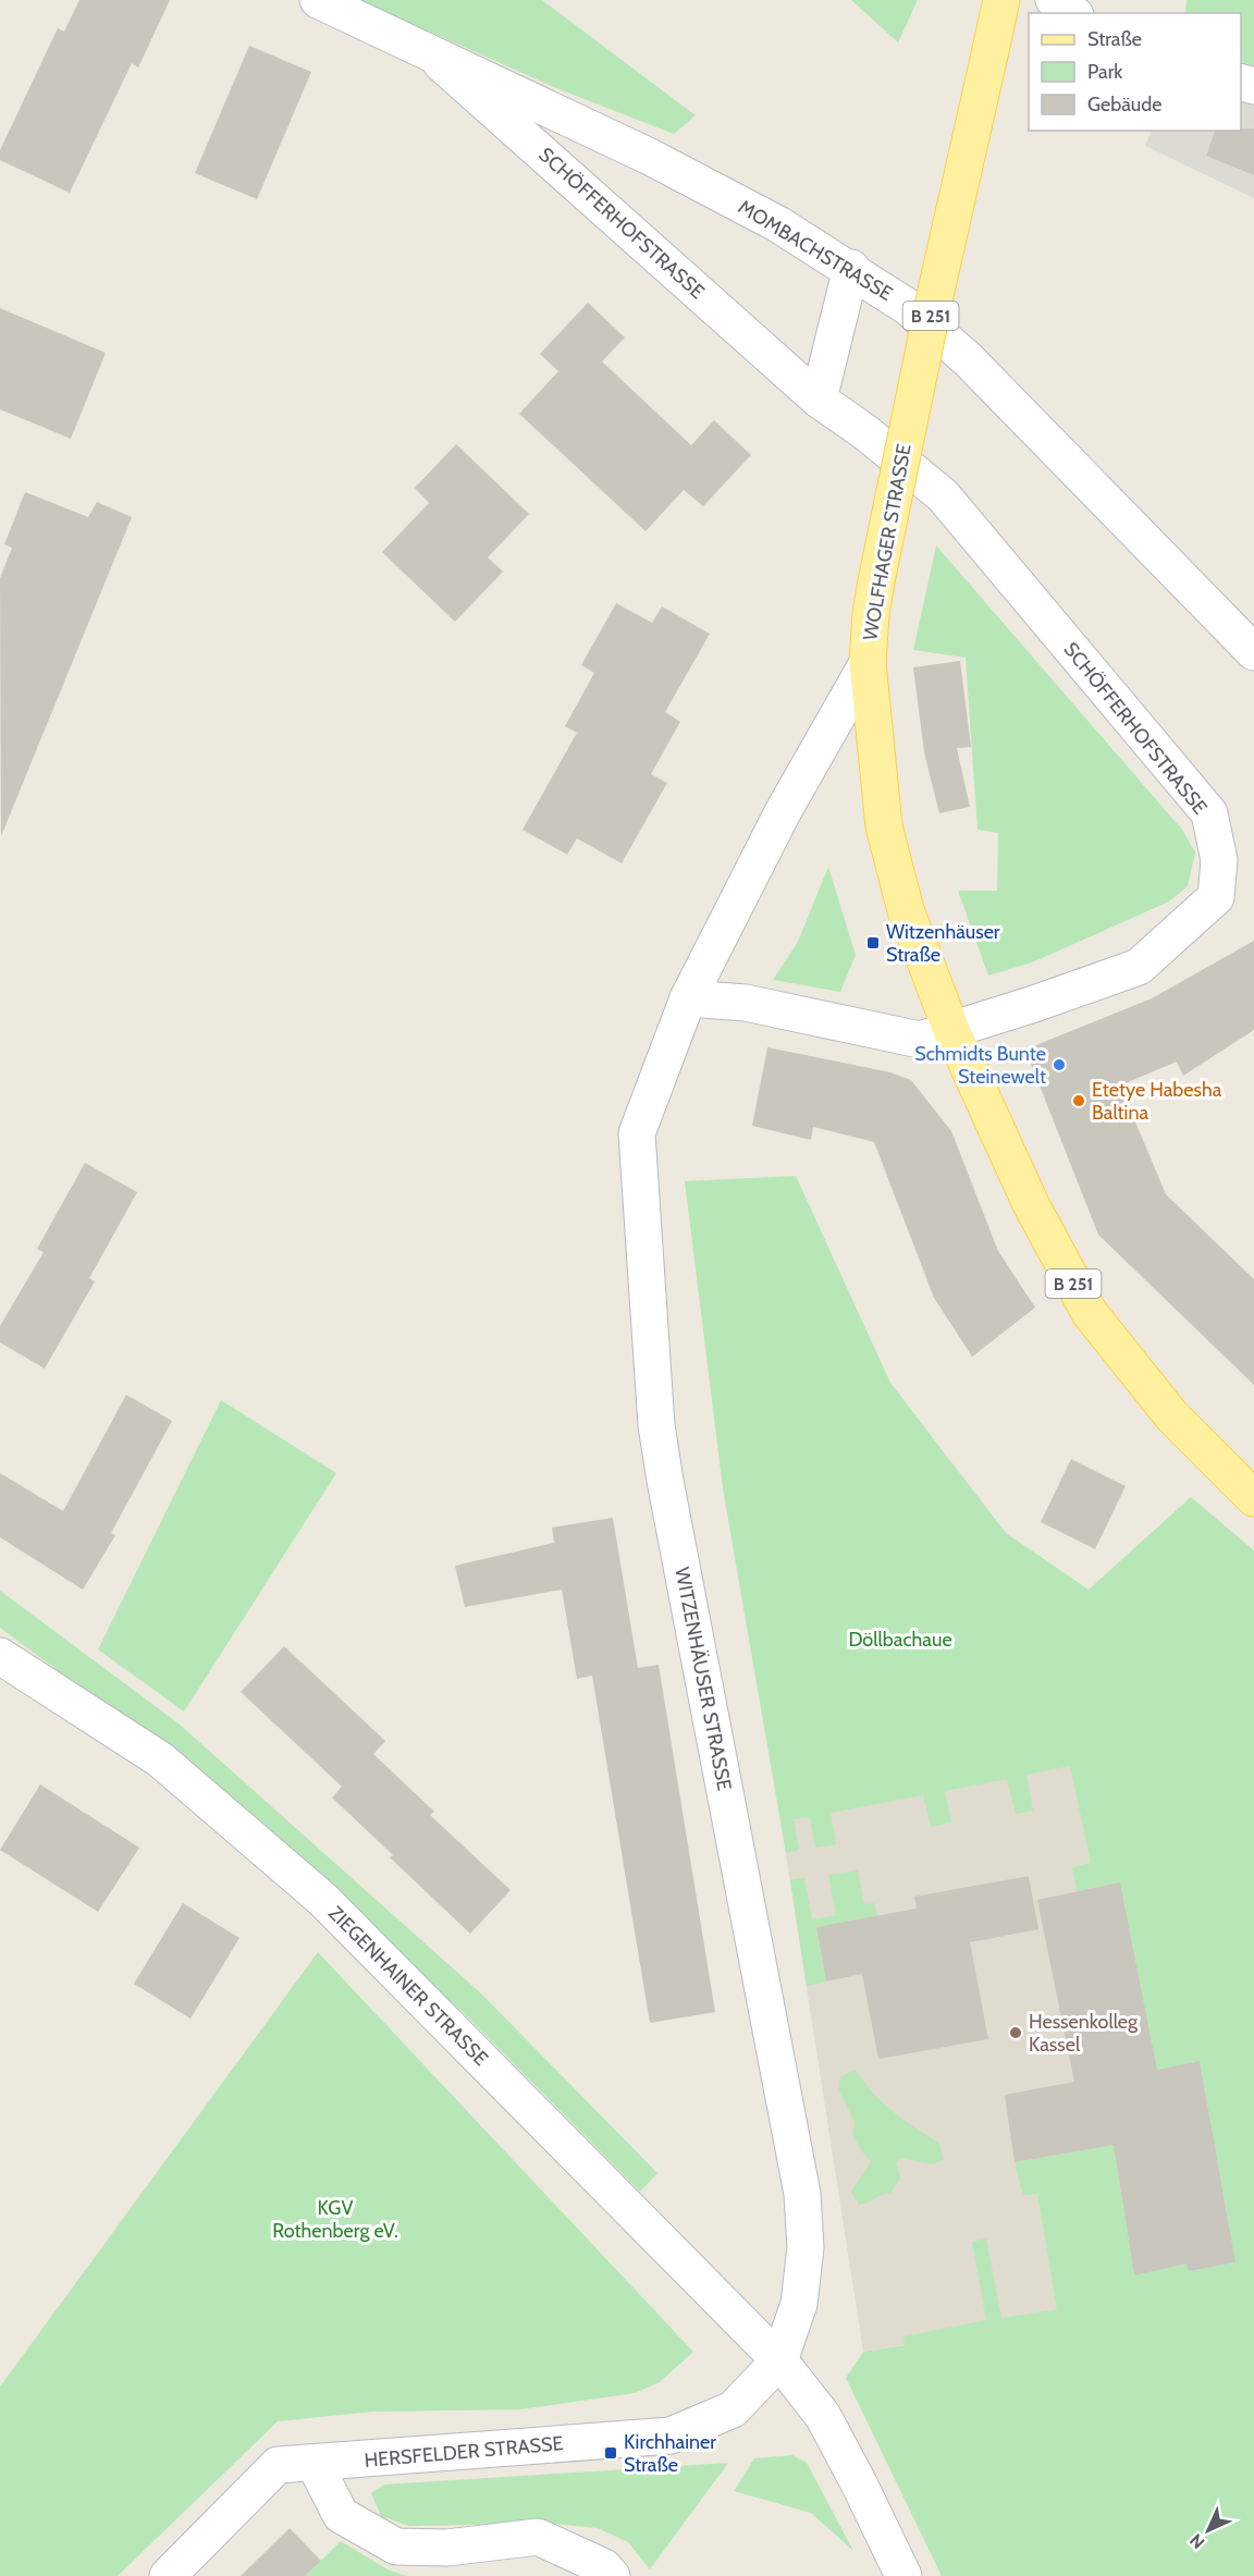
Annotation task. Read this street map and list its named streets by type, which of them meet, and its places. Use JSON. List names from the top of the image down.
{
  "streets": {
    "main road": ["B 251", "WOLFHAGER STRASSE"],
    "street": [
      "SCHÖFFERHOFSTRASSE",
      "MOMBACHSTRASSE",
      "WITZENHÄUSER STRASSE",
      "ZIEGENHAINER STRASSE",
      "HERSFELDER STRASSE"
    ]
  },
  "crossings": [
    ["SCHÖFFERHOFSTRASSE", "MOMBACHSTRASSE"],
    ["SCHÖFFERHOFSTRASSE", "WOLFHAGER STRASSE"],
    ["WOLFHAGER STRASSE", "WITZENHÄUSER STRASSE"],
    ["WITZENHÄUSER STRASSE", "ZIEGENHAINER STRASSE"],
    ["WITZENHÄUSER STRASSE", "HERSFELDER STRASSE"],
    ["ZIEGENHAINER STRASSE", "HERSFELDER STRASSE"]
  ],
  "parks": ["Döllbachaue", "KGV Rothenberg eV."],
  "places": {
    "transit": ["Witzenhäuser Straße", "Kirchhainer Straße"],
    "other": ["Schmidts Bunte Steinewelt", "Etetye Habesha Baltina", "Hessenkolleg Kassel"]
  },
  "legend": ["Straße", "Park", "Gebäude"],
  "north": "bottom left"
}
